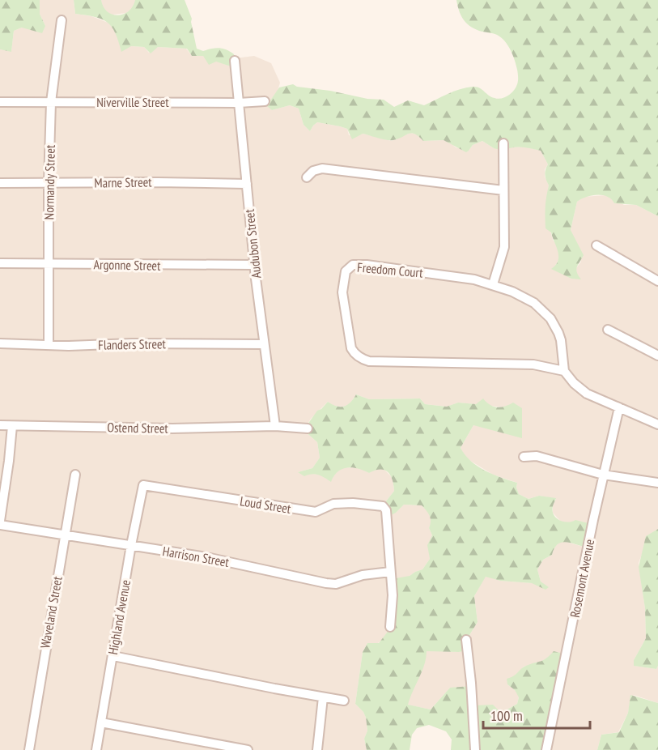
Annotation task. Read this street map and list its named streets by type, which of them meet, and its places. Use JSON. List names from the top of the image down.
{
  "streets": {
    "street": [
      "Niverville Street",
      "Normandy Street",
      "Marne Street",
      "Audubon Street",
      "Argonne Street",
      "Freedom Court",
      "Flanders Street",
      "Ostend Street",
      "Loud Street",
      "Harrison Street",
      "Rosemont Avenue",
      "Waveland Street",
      "Highland Avenue"
    ]
  },
  "crossings": [
    ["Niverville Street", "Normandy Street"],
    ["Niverville Street", "Audubon Street"],
    ["Normandy Street", "Marne Street"],
    ["Normandy Street", "Argonne Street"],
    ["Normandy Street", "Flanders Street"],
    ["Marne Street", "Audubon Street"],
    ["Audubon Street", "Argonne Street"],
    ["Audubon Street", "Flanders Street"],
    ["Audubon Street", "Ostend Street"],
    ["Loud Street", "Harrison Street"],
    ["Loud Street", "Highland Avenue"],
    ["Harrison Street", "Waveland Street"],
    ["Harrison Street", "Highland Avenue"]
  ],
  "scale_bar": "100 m"
}
